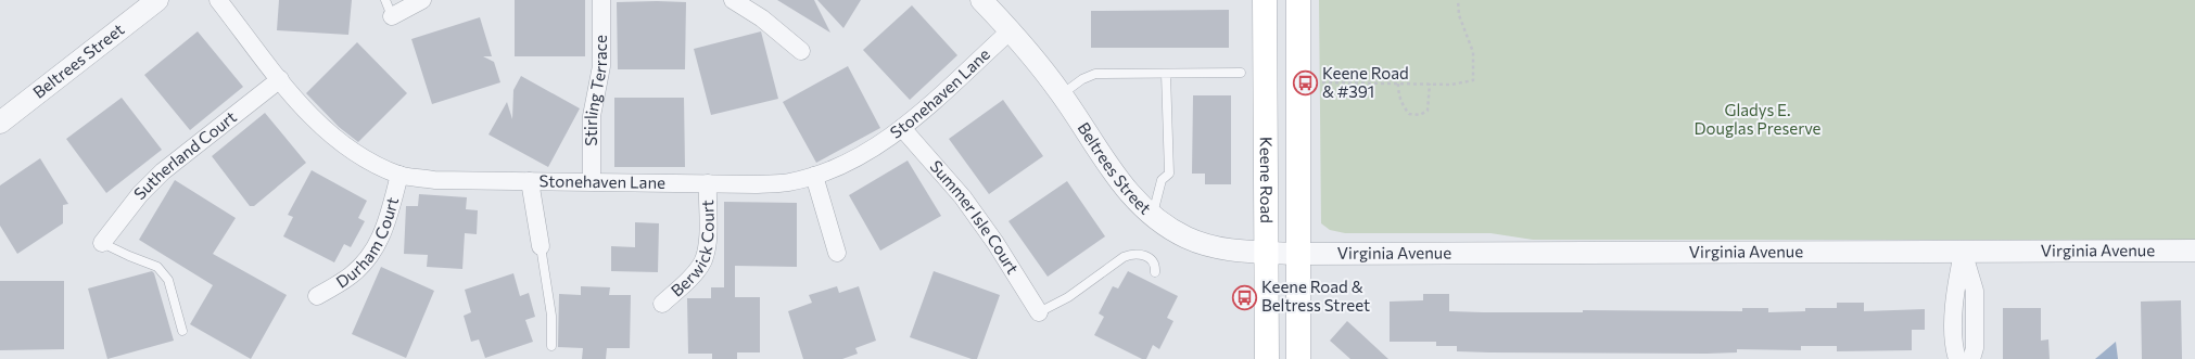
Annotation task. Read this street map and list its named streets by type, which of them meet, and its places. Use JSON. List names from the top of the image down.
{
  "streets": {
    "main road": ["Keene Road"],
    "street": [
      "Beltrees Street",
      "Stirling Terrace",
      "Stonehaven Lane",
      "Sutherland Court",
      "Summer Isle Court",
      "Durham Court",
      "Berwick Court",
      "Virginia Avenue"
    ]
  },
  "crossings": [
    ["Beltrees Street", "Stonehaven Lane"],
    ["Beltrees Street", "Keene Road"],
    ["Beltrees Street", "Virginia Avenue"],
    ["Stirling Terrace", "Stonehaven Lane"],
    ["Stonehaven Lane", "Sutherland Court"],
    ["Stonehaven Lane", "Summer Isle Court"],
    ["Stonehaven Lane", "Durham Court"],
    ["Stonehaven Lane", "Berwick Court"],
    ["Keene Road", "Virginia Avenue"]
  ],
  "parks": ["Gladys E. Douglas Preserve"],
  "places": {
    "bus stop": ["Keene Road & #391", "Keene Road & Beltress Street"]
  }
}
